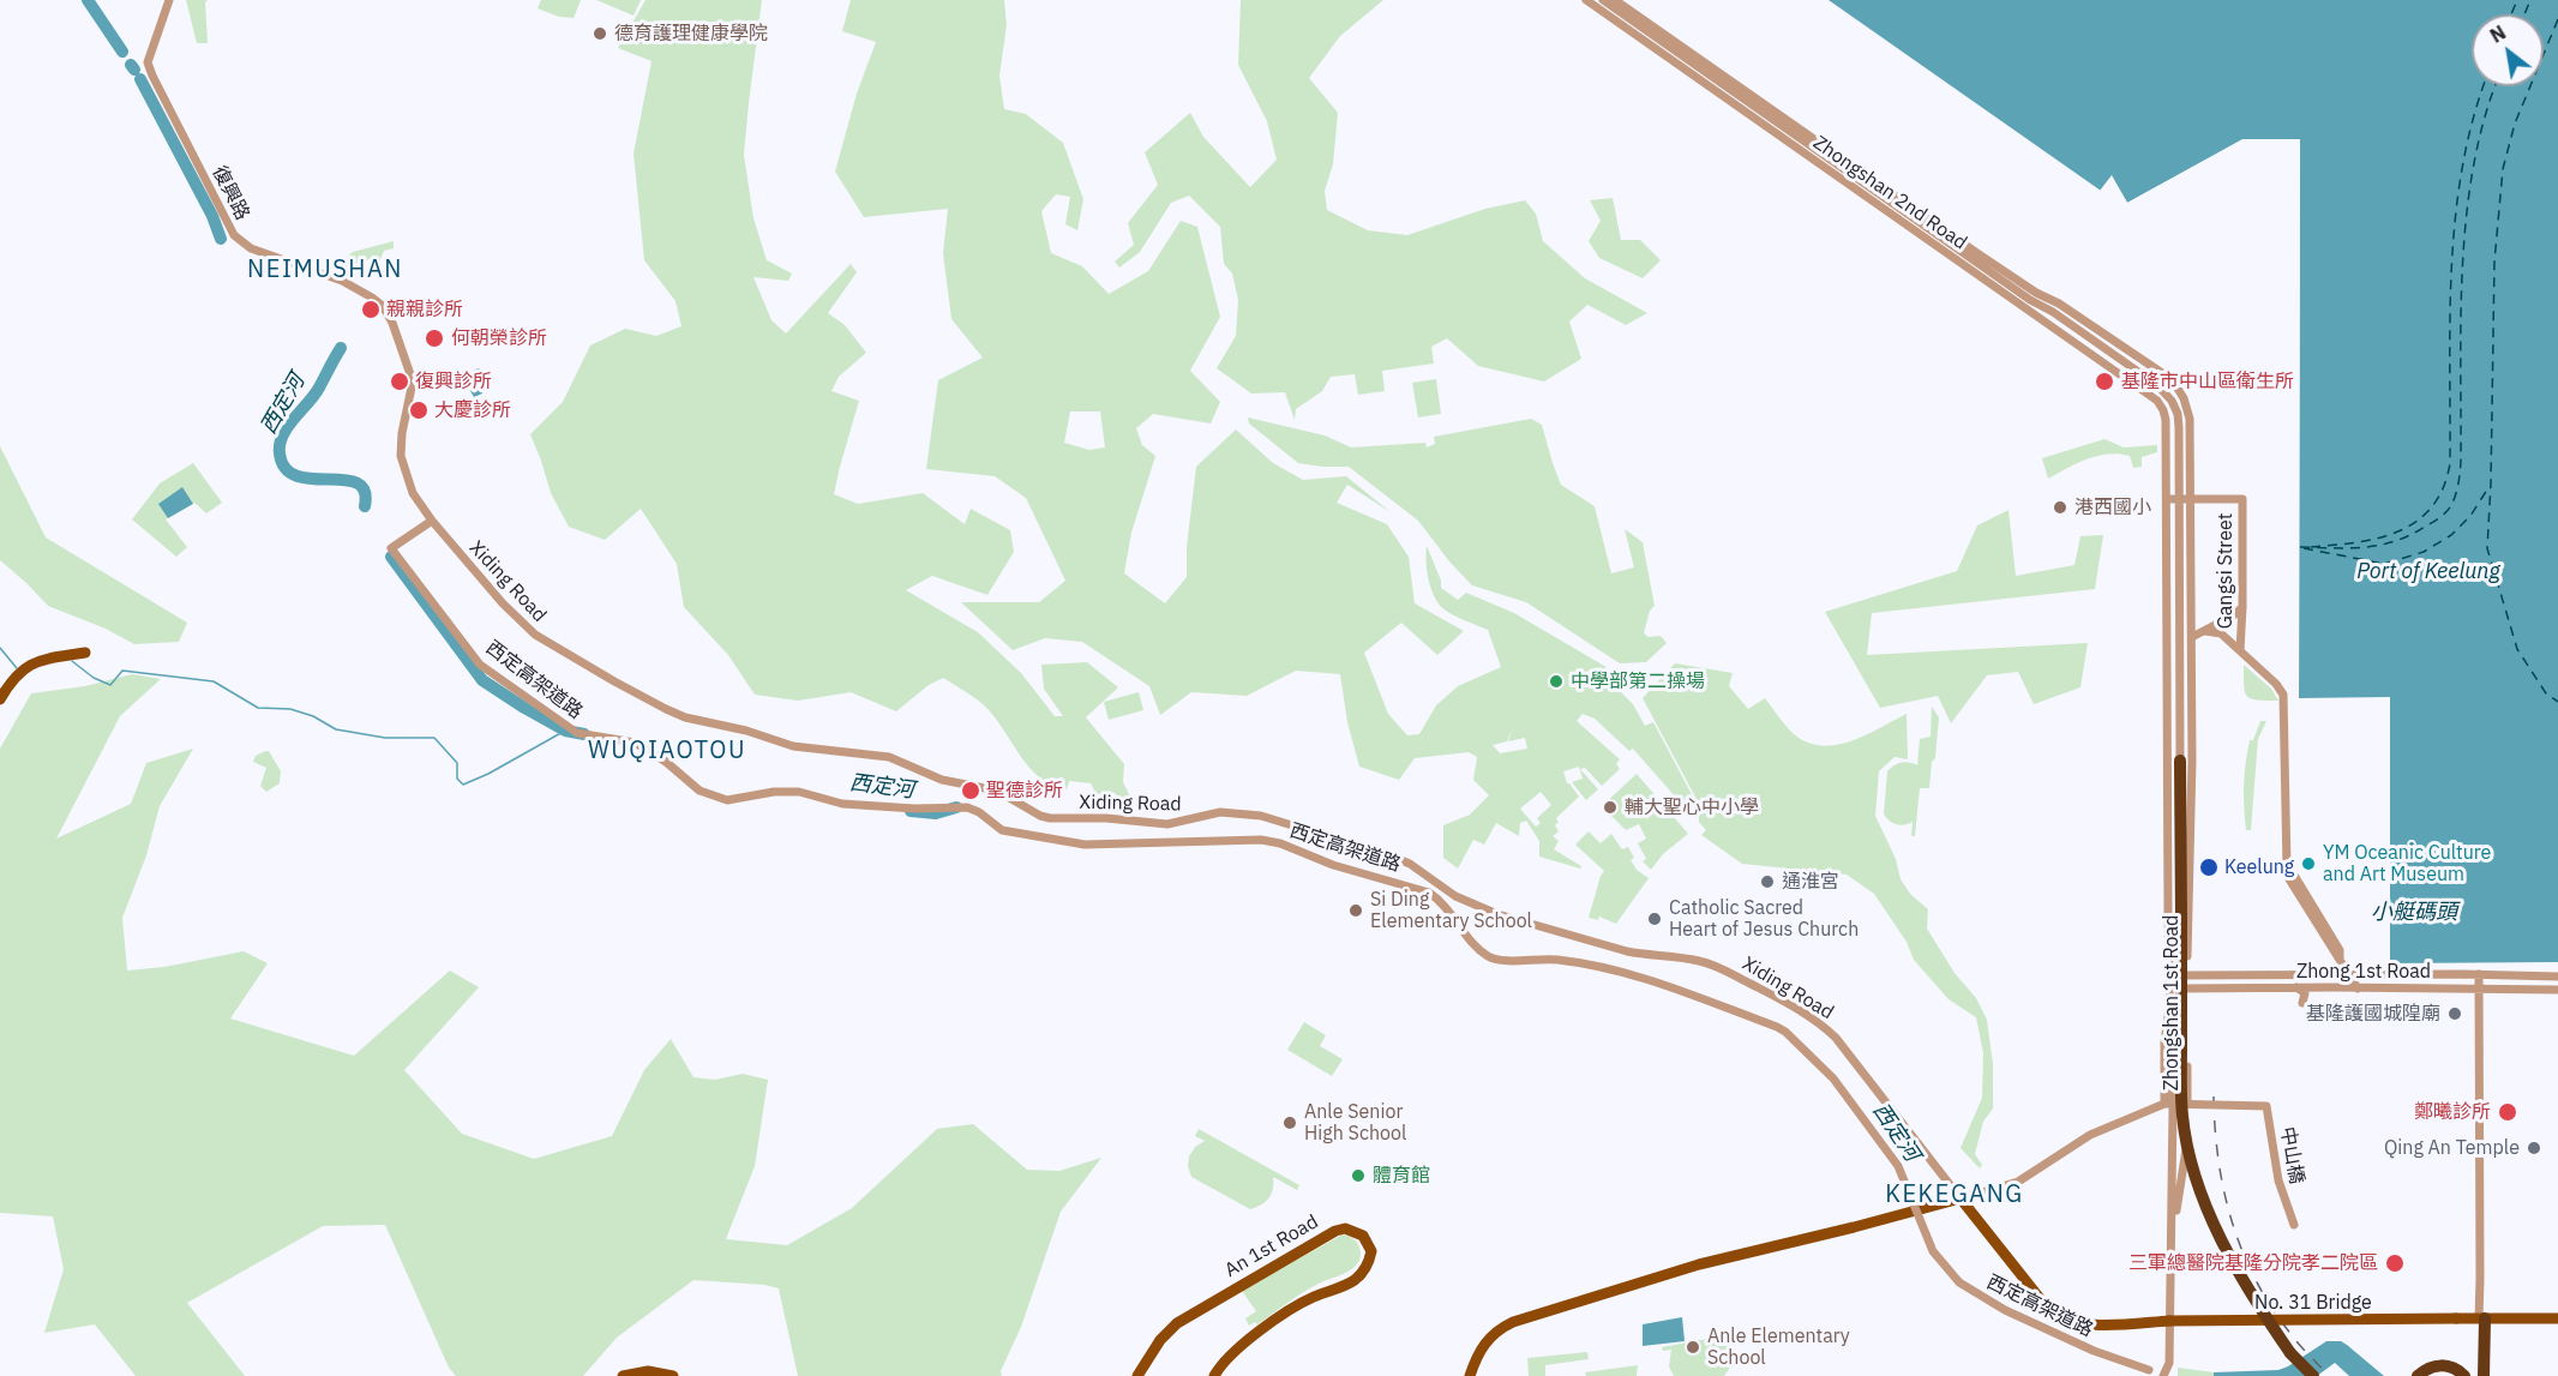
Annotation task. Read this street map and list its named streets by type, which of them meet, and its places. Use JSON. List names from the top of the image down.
{
  "streets": {
    "main road": ["An 1st Road", "No. 31 Bridge"],
    "street": [
      "復興路",
      "Zhongshan 2nd Road",
      "Gangsi Street",
      "Xiding Road",
      "西定高架道路",
      "Zhong 1st Road",
      "Zhongshan 1st Road",
      "中山橋"
    ]
  },
  "crossings": [
    ["復興路", "Xiding Road"],
    ["復興路", "西定高架道路"],
    ["Zhongshan 2nd Road", "Gangsi Street"],
    ["Zhongshan 2nd Road", "Zhongshan 1st Road"],
    ["Gangsi Street", "Zhong 1st Road"],
    ["Gangsi Street", "Zhongshan 1st Road"],
    ["Xiding Road", "西定高架道路"],
    ["Xiding Road", "No. 31 Bridge"],
    ["Zhong 1st Road", "Zhongshan 1st Road"],
    ["Zhongshan 1st Road", "No. 31 Bridge"]
  ],
  "districts": ["NEIMUSHAN", "WUQIAOTOU", "KEKEGANG"],
  "water": ["西定河", "Port of Keelung", "小艇碼頭"],
  "places": [
    "德育護理健康學院",
    "親親診所",
    "何朝榮診所",
    "復興診所",
    "基隆市中山區衛生所",
    "大慶診所",
    "港西國小",
    "中學部第二操場",
    "聖德診所",
    "輔大聖心中小學",
    "YM Oceanic Culture and Art Museum",
    "Keelung",
    "通淮宮",
    "Si Ding Elementary School",
    "Catholic Sacred Heart of Jesus Church",
    "基隆護國城隍廟",
    "鄭曦診所",
    "Anle Senior High School",
    "Qing An Temple",
    "體育館",
    "三軍總醫院基隆分院孝二院區",
    "Anle Elementary School"
  ],
  "north": "top left"
}
